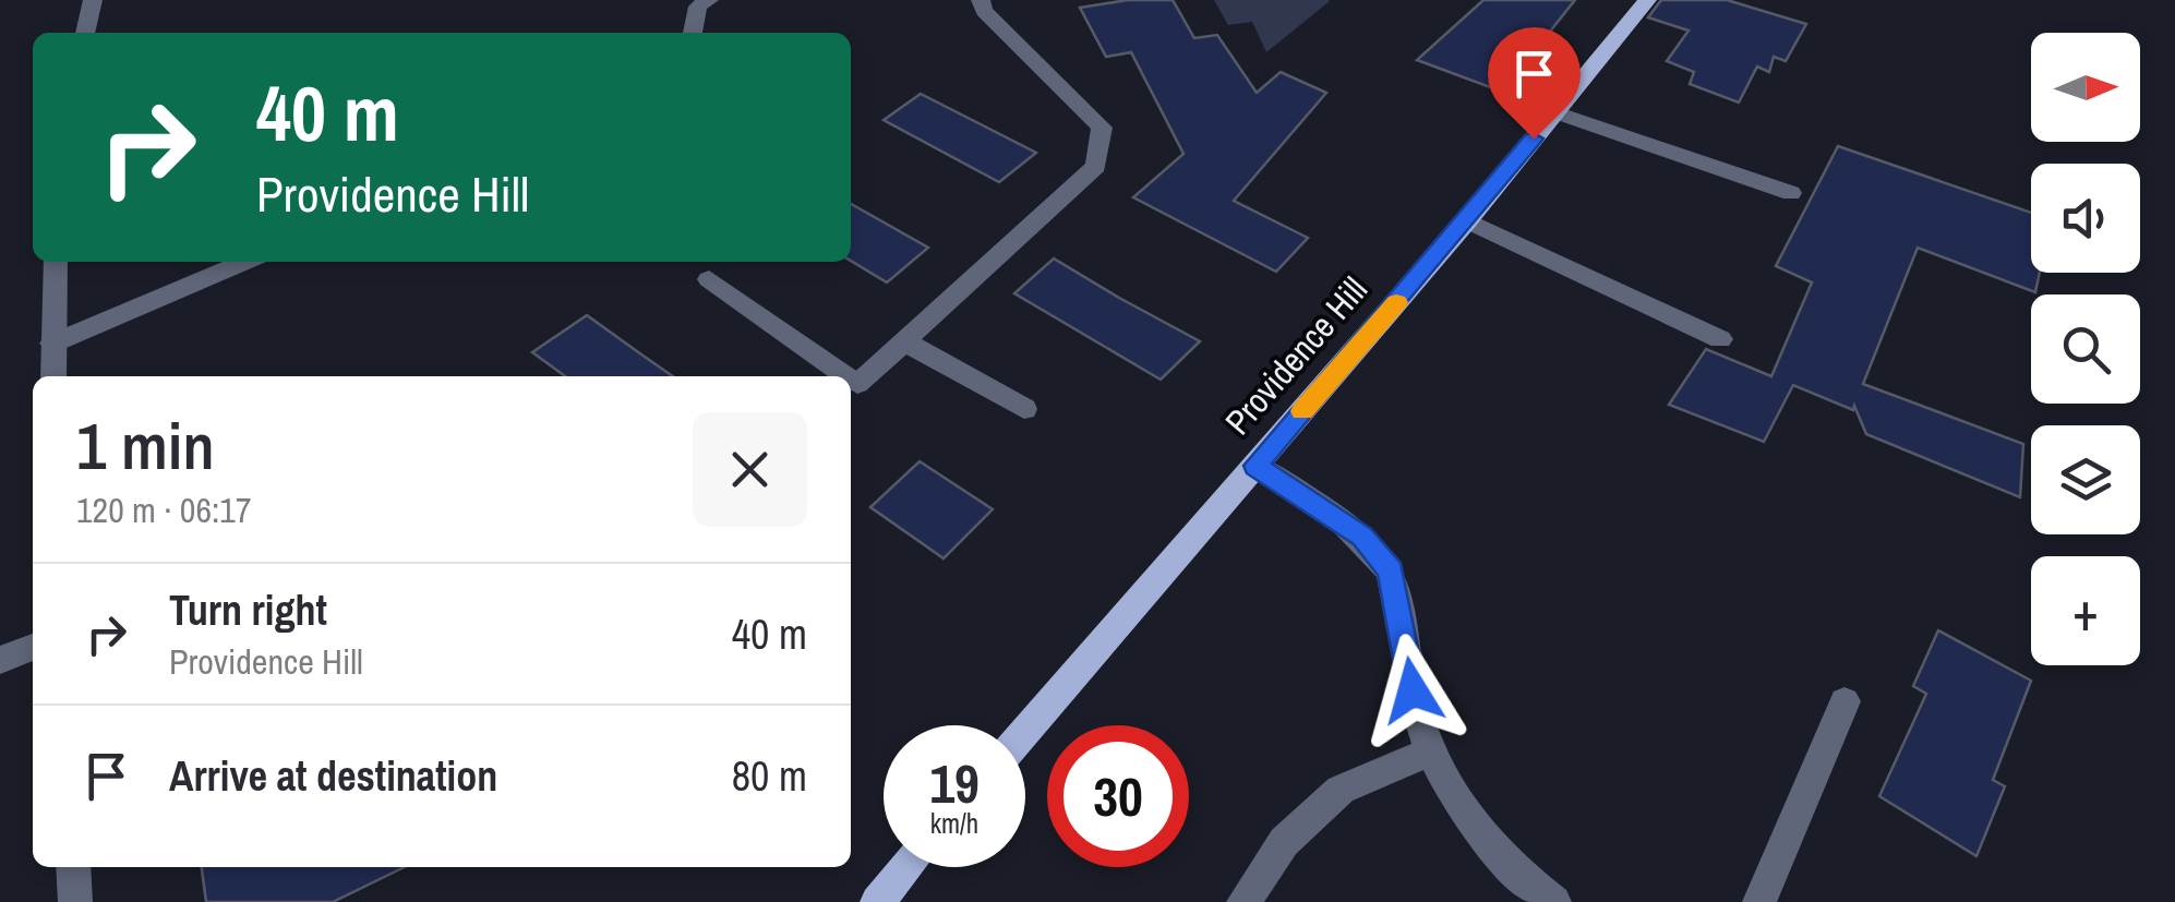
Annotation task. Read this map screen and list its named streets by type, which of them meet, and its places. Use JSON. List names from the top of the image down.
{
  "streets": {
    "main road": ["Providence Hill"]
  },
  "north": "right",
  "page": {
    "map_buttons": "+",
    "turn": ["40 m", "Providence Hill"],
    "heading": ["1 min", "120 m · 06:17"],
    "list": [
      {
        "name": "Turn right",
        "note": "Providence Hill",
        "value": "40 m"
      },
      {
        "name": "Arrive at destination",
        "value": "80 m"
      }
    ],
    "speed": "19 km/h",
    "limit": "30"
  }
}
